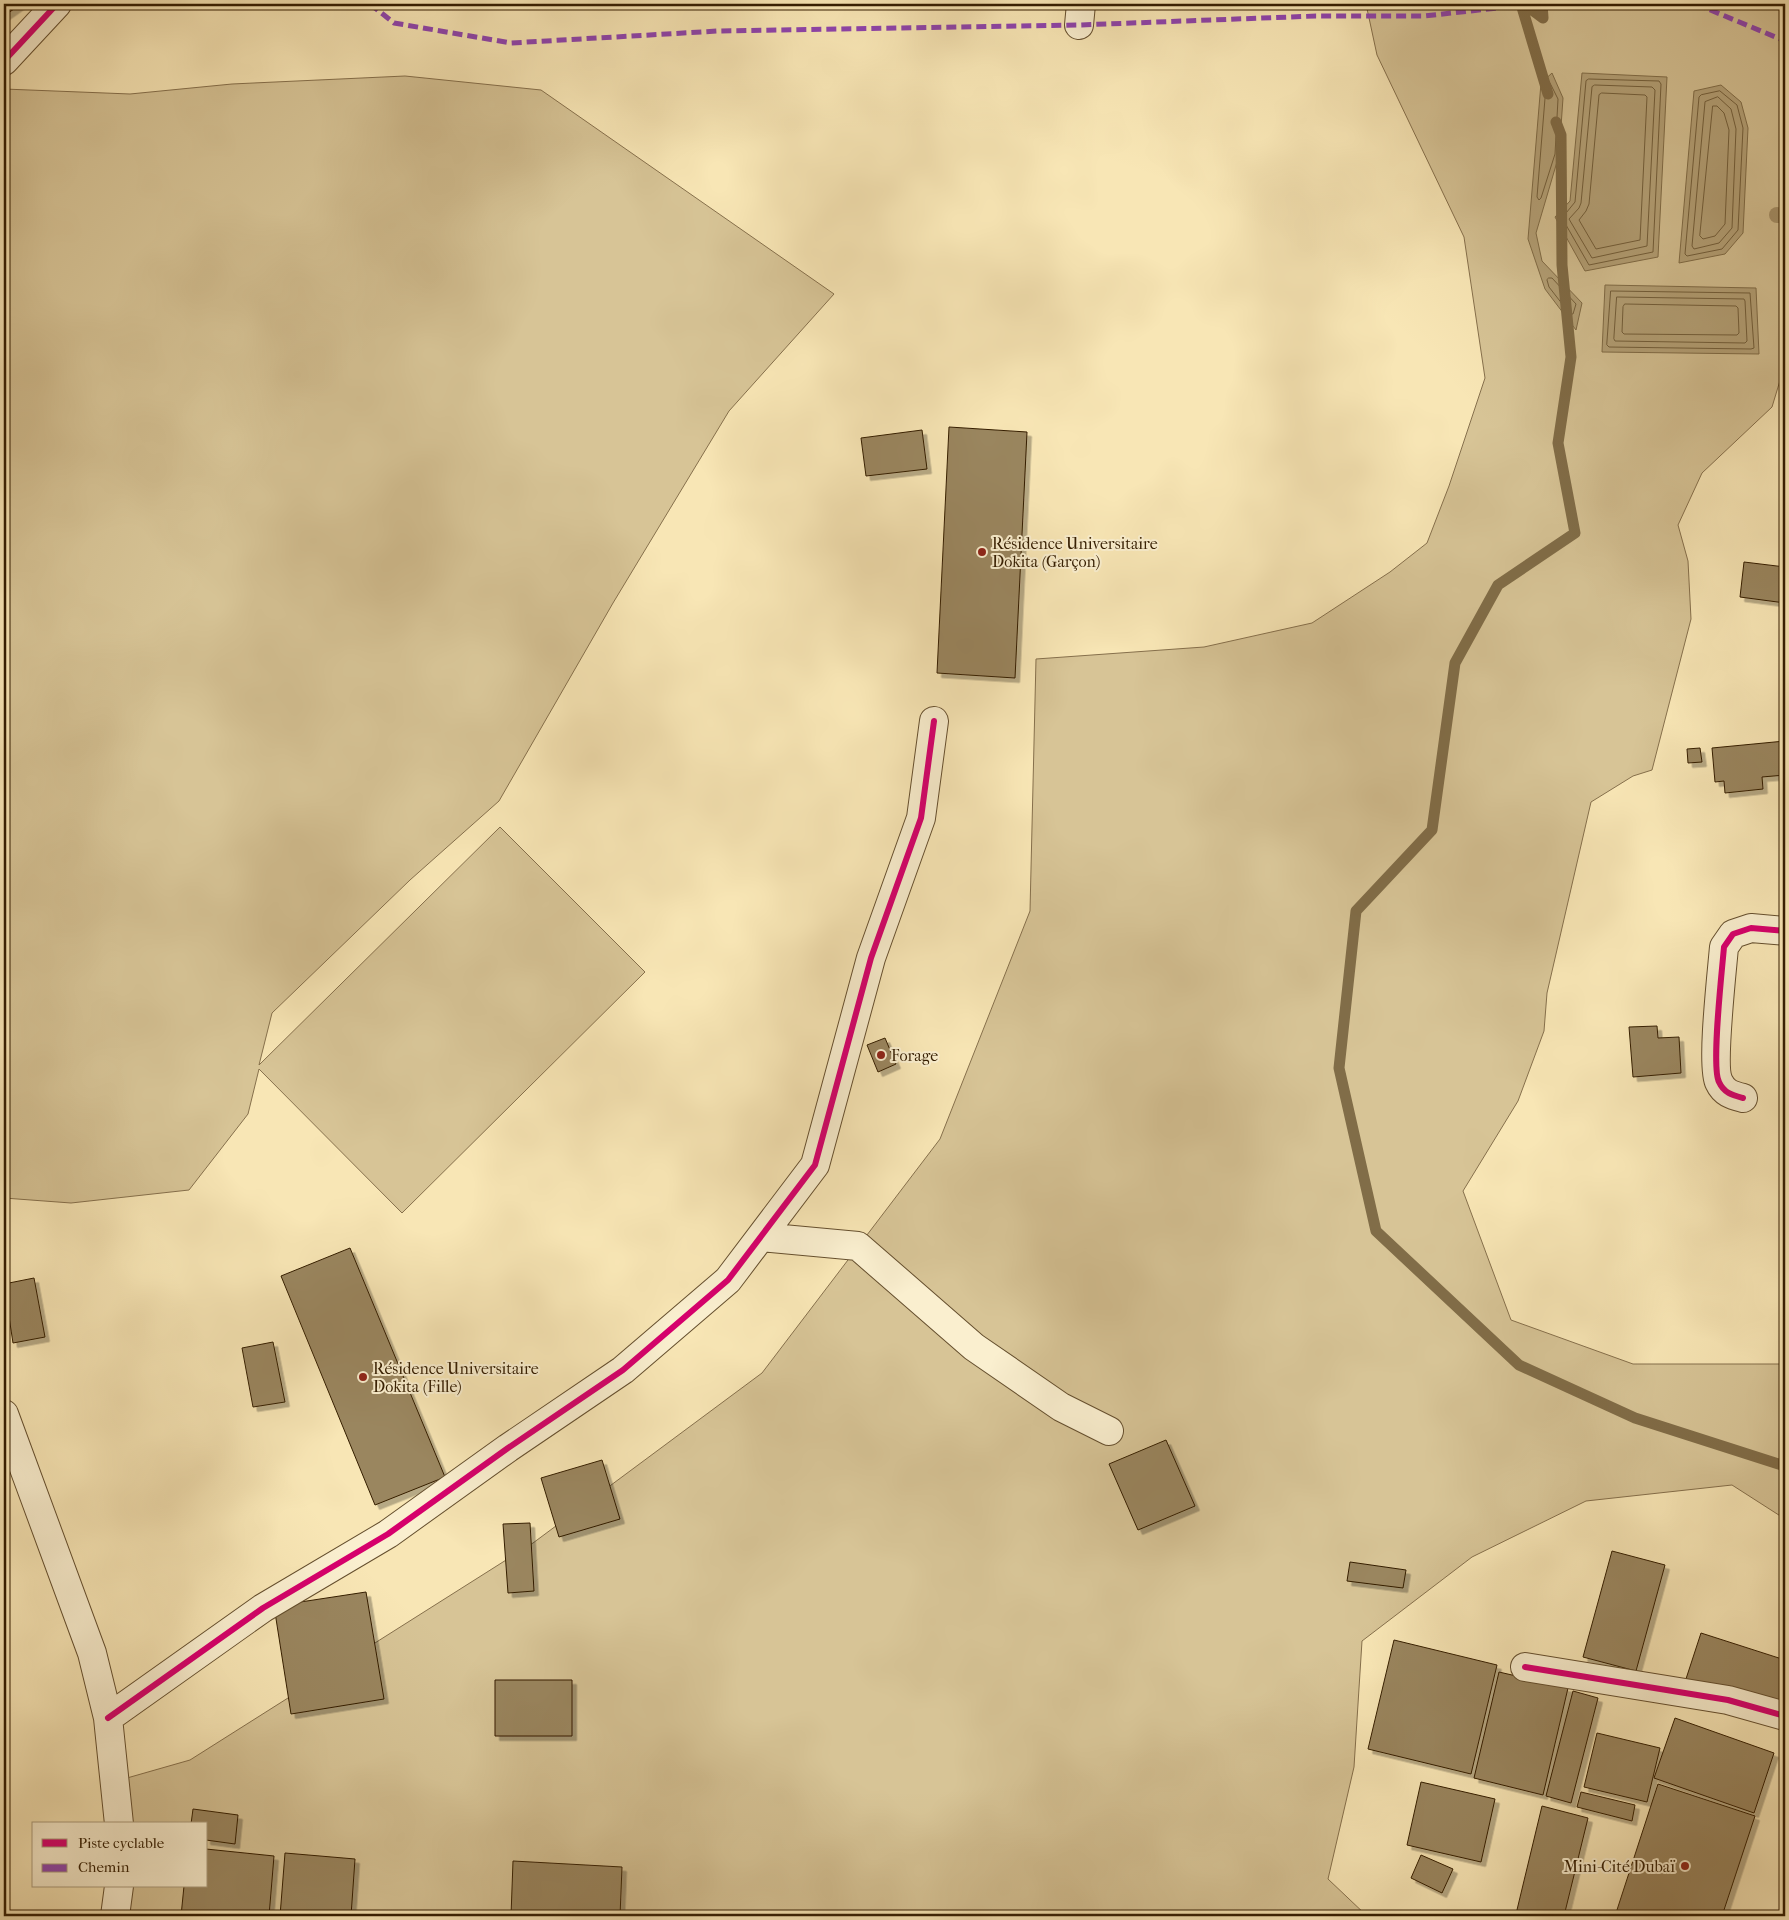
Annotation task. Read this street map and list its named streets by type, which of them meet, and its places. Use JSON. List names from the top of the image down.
{
  "places": [
    "Résidence Universitaire Dokita (Garçon)",
    "Forage",
    "Résidence Universitaire Dokita (Fille)",
    "Mini-Cité Dubaï"
  ],
  "legend": ["Piste cyclable", "Chemin"]
}
